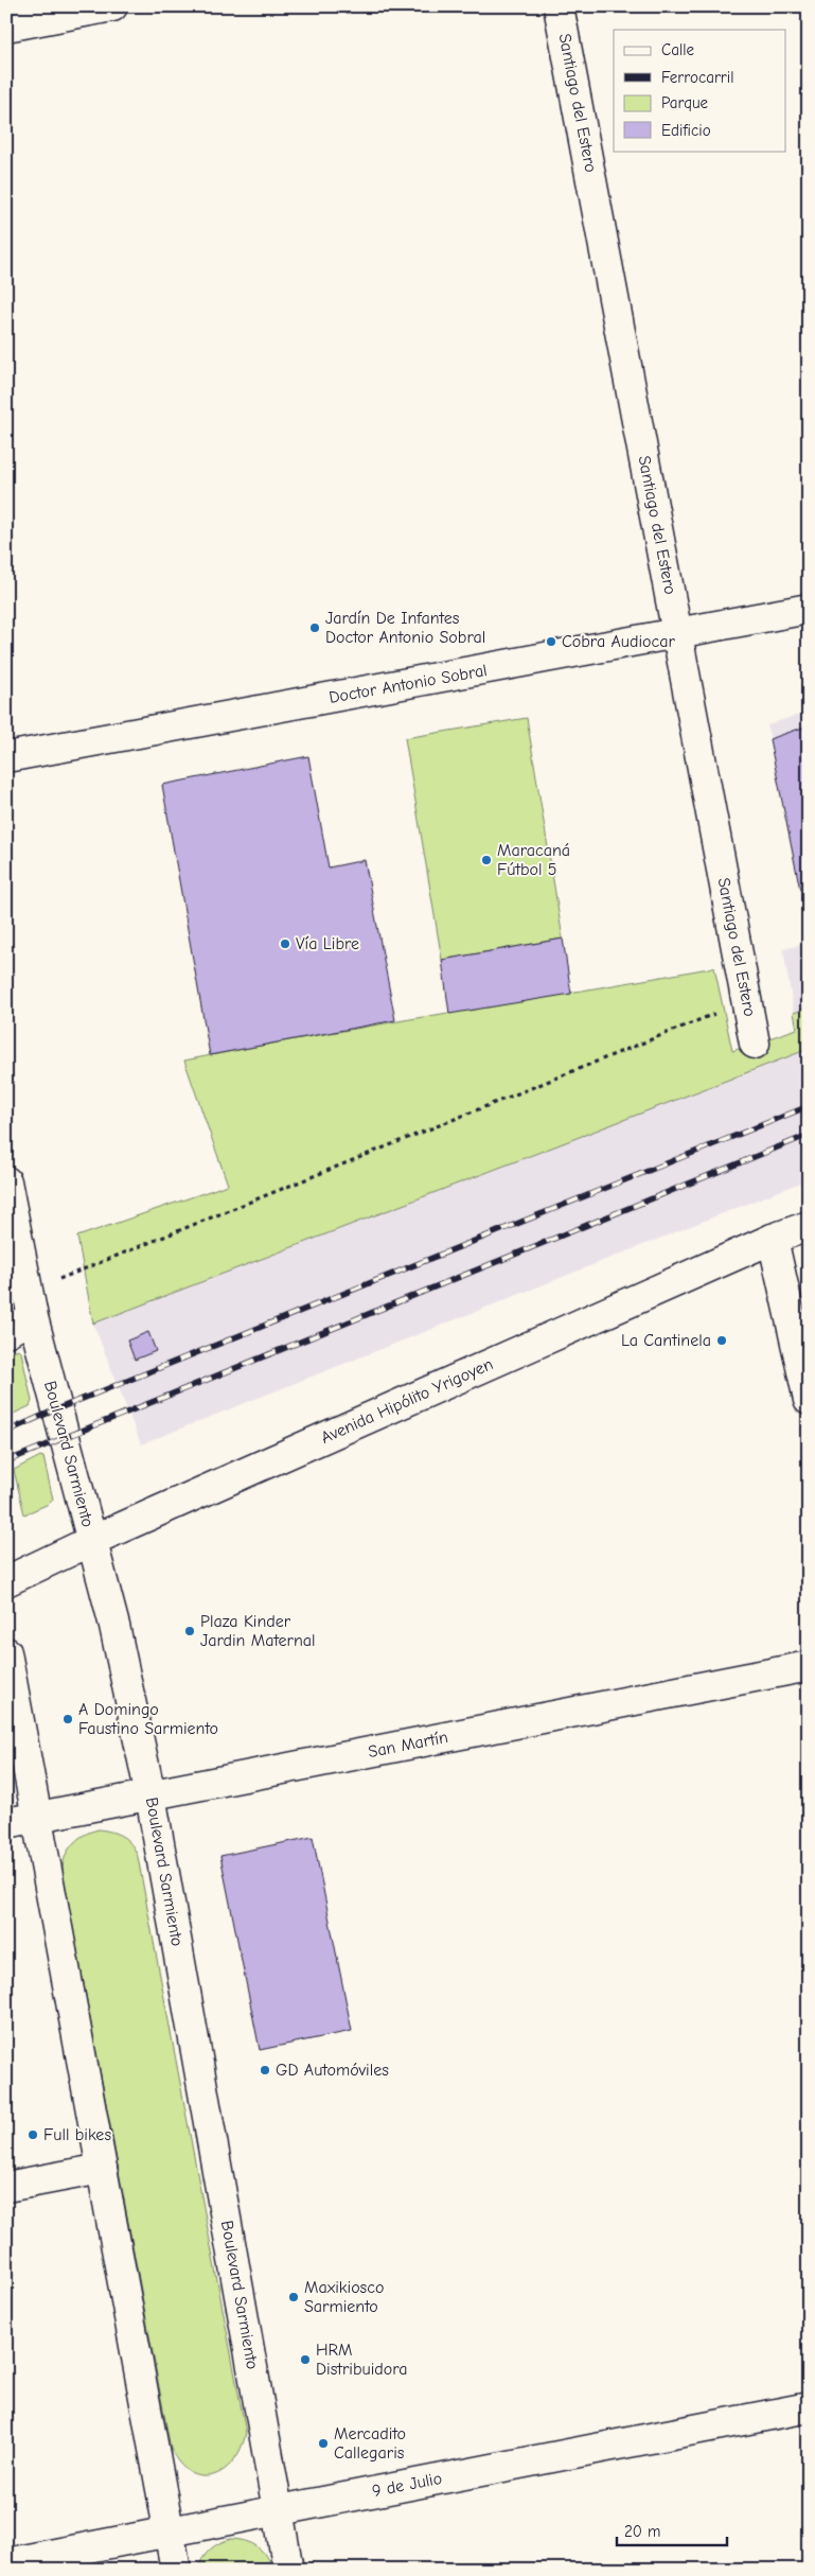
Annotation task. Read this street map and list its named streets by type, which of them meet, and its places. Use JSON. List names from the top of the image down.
{
  "streets": {
    "street": [
      "Santiago del Estero",
      "Doctor Antonio Sobral",
      "Avenida Hipólito Yrigoyen",
      "Boulevard Sarmiento",
      "San Martín",
      "9 de Julio"
    ]
  },
  "crossings": [
    ["Santiago del Estero", "Doctor Antonio Sobral"],
    ["Avenida Hipólito Yrigoyen", "Boulevard Sarmiento"],
    ["Boulevard Sarmiento", "San Martín"],
    ["Boulevard Sarmiento", "9 de Julio"]
  ],
  "places": [
    "Jardín De Infantes Doctor Antonio Sobral",
    "Cobra Audiocar",
    "Maracaná Fútbol 5",
    "Vía Libre",
    "La Cantinela",
    "Plaza Kinder Jardin Maternal",
    "A Domingo Faustino Sarmiento",
    "GD Automóviles",
    "Full bikes",
    "Maxikiosco Sarmiento",
    "HRM Distribuidora",
    "Mercadito Callegaris"
  ],
  "legend": [
    "Calle",
    "Ferrocarril",
    "Parque",
    "Edificio"
  ],
  "scale_bar": "20 m"
}
